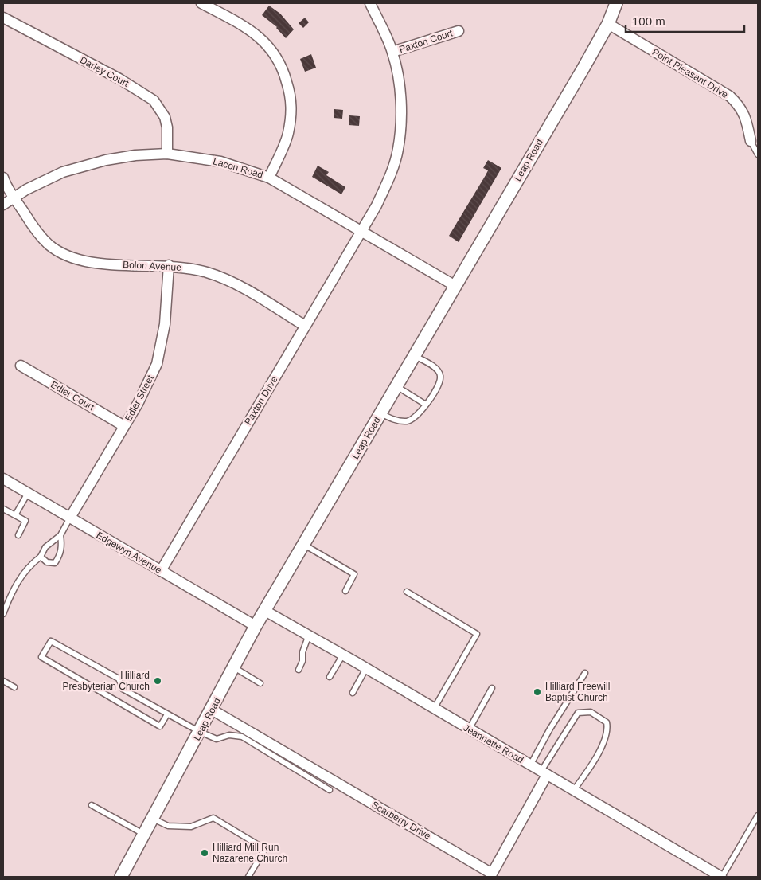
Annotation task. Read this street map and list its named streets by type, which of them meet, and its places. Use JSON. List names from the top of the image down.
{
  "streets": {
    "street": [
      "Paxton Court",
      "Darley Court",
      "Point Pleasant Drive",
      "Leap Road",
      "Lacon Road",
      "Bolon Avenue",
      "Edler Court",
      "Edler Street",
      "Paxton Drive",
      "Edgewyn Avenue",
      "Jeannette Road",
      "Scarberry Drive"
    ]
  },
  "crossings": [
    ["Paxton Court", "Paxton Drive"],
    ["Darley Court", "Lacon Road"],
    ["Point Pleasant Drive", "Leap Road"],
    ["Leap Road", "Lacon Road"],
    ["Leap Road", "Edgewyn Avenue"],
    ["Leap Road", "Jeannette Road"],
    ["Leap Road", "Scarberry Drive"],
    ["Lacon Road", "Bolon Avenue"],
    ["Lacon Road", "Paxton Drive"],
    ["Bolon Avenue", "Edler Street"],
    ["Bolon Avenue", "Paxton Drive"],
    ["Edler Court", "Edler Street"],
    ["Edler Street", "Edgewyn Avenue"],
    ["Paxton Drive", "Edgewyn Avenue"],
    ["Jeannette Road", "Scarberry Drive"]
  ],
  "places": ["Hilliard Presbyterian Church", "Hilliard Freewill Baptist Church", "Hilliard Mill Run Nazarene Church"],
  "scale_bar": "100 m"
}
